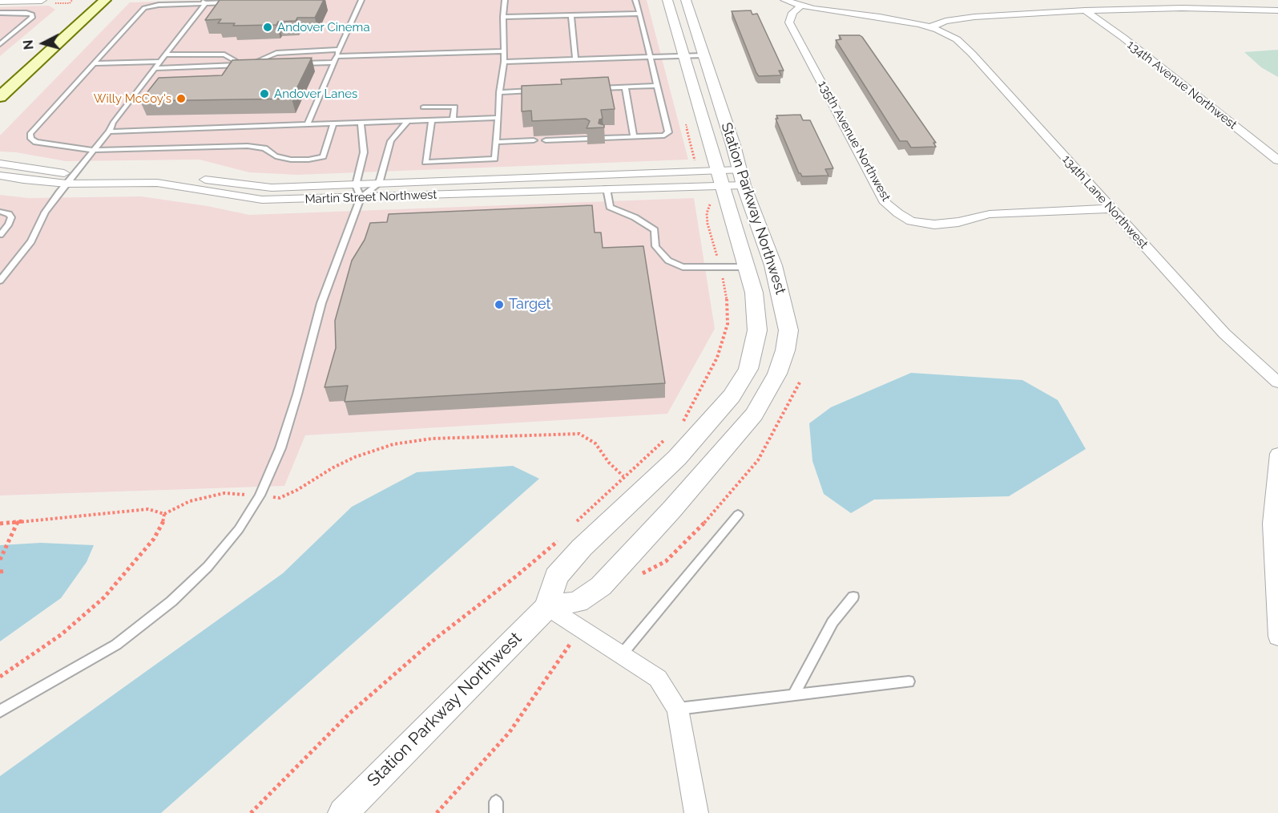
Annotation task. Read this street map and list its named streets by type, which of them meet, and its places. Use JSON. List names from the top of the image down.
{
  "streets": {
    "street": [
      "134th Avenue Northwest",
      "135th Avenue Northwest",
      "Martin Street Northwest",
      "134th Lane Northwest",
      "Station Parkway Northwest"
    ]
  },
  "crossings": [
    ["135th Avenue Northwest", "134th Lane Northwest"],
    ["Martin Street Northwest", "Station Parkway Northwest"]
  ],
  "places": [
    "Andover Cinema",
    "Andover Lanes",
    "Willy McCoy's",
    "Target"
  ],
  "north": "left"
}
